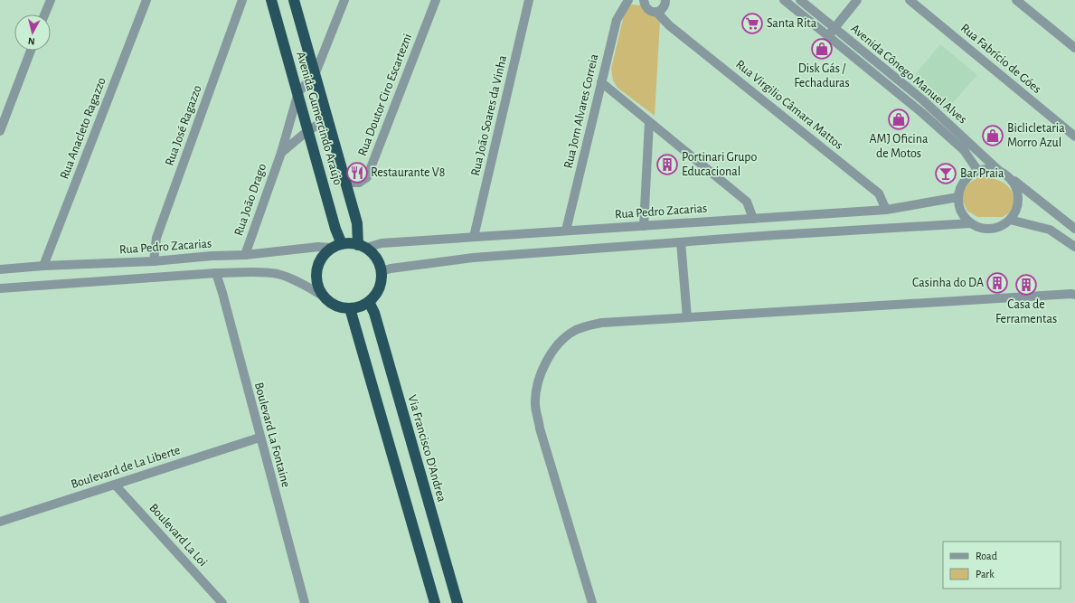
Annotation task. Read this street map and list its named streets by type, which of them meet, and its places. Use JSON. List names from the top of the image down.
{
  "streets": {
    "highway": ["Avenida Gumercindo Araújo", "Via Francisco D'Andrea"],
    "street": [
      "Rua Fabrício de Góes",
      "Avenida Cônego Manuel Alves",
      "Rua Doutor Ciro Escartezni",
      "Rua Virgilio Câmara Mattos",
      "Rua Jorn Alvares Correia",
      "Rua João Soares da Vinha",
      "Rua José Ragazzo",
      "Rua Anacleto Ragazzo",
      "Rua João Drago",
      "Rua Pedro Zacarias",
      "Boulevard La Fontaine",
      "Boulevard de La Liberte",
      "Boulevard La Loi"
    ]
  },
  "crossings": [
    ["Avenida Cônego Manuel Alves", "Rua Pedro Zacarias"],
    ["Rua Doutor Ciro Escartezni", "Avenida Gumercindo Araújo"],
    ["Rua Virgilio Câmara Mattos", "Rua Pedro Zacarias"],
    ["Rua Jorn Alvares Correia", "Rua Pedro Zacarias"],
    ["Rua João Soares da Vinha", "Rua Pedro Zacarias"],
    ["Avenida Gumercindo Araújo", "Rua João Drago"],
    ["Avenida Gumercindo Araújo", "Rua Pedro Zacarias"],
    ["Avenida Gumercindo Araújo", "Via Francisco D'Andrea"],
    ["Rua José Ragazzo", "Rua Pedro Zacarias"],
    ["Rua Anacleto Ragazzo", "Rua Pedro Zacarias"],
    ["Rua João Drago", "Rua Pedro Zacarias"],
    ["Rua Pedro Zacarias", "Via Francisco D'Andrea"],
    ["Boulevard La Fontaine", "Boulevard de La Liberte"],
    ["Boulevard de La Liberte", "Boulevard La Loi"]
  ],
  "places": {
    "supermarket": ["Santa Rita"],
    "shop": ["Disk Gás / Fechaduras", "AMJ Oficina de Motos", "Biclicletaria Morro Azul"],
    "building": ["Portinari Grupo Educacional", "Casinha do DA", "Casa de Ferramentas"],
    "restaurant": ["Restaurante V8"],
    "bar": ["Bar Praia"]
  },
  "legend": ["Road", "Park"],
  "north": "bottom"
}
